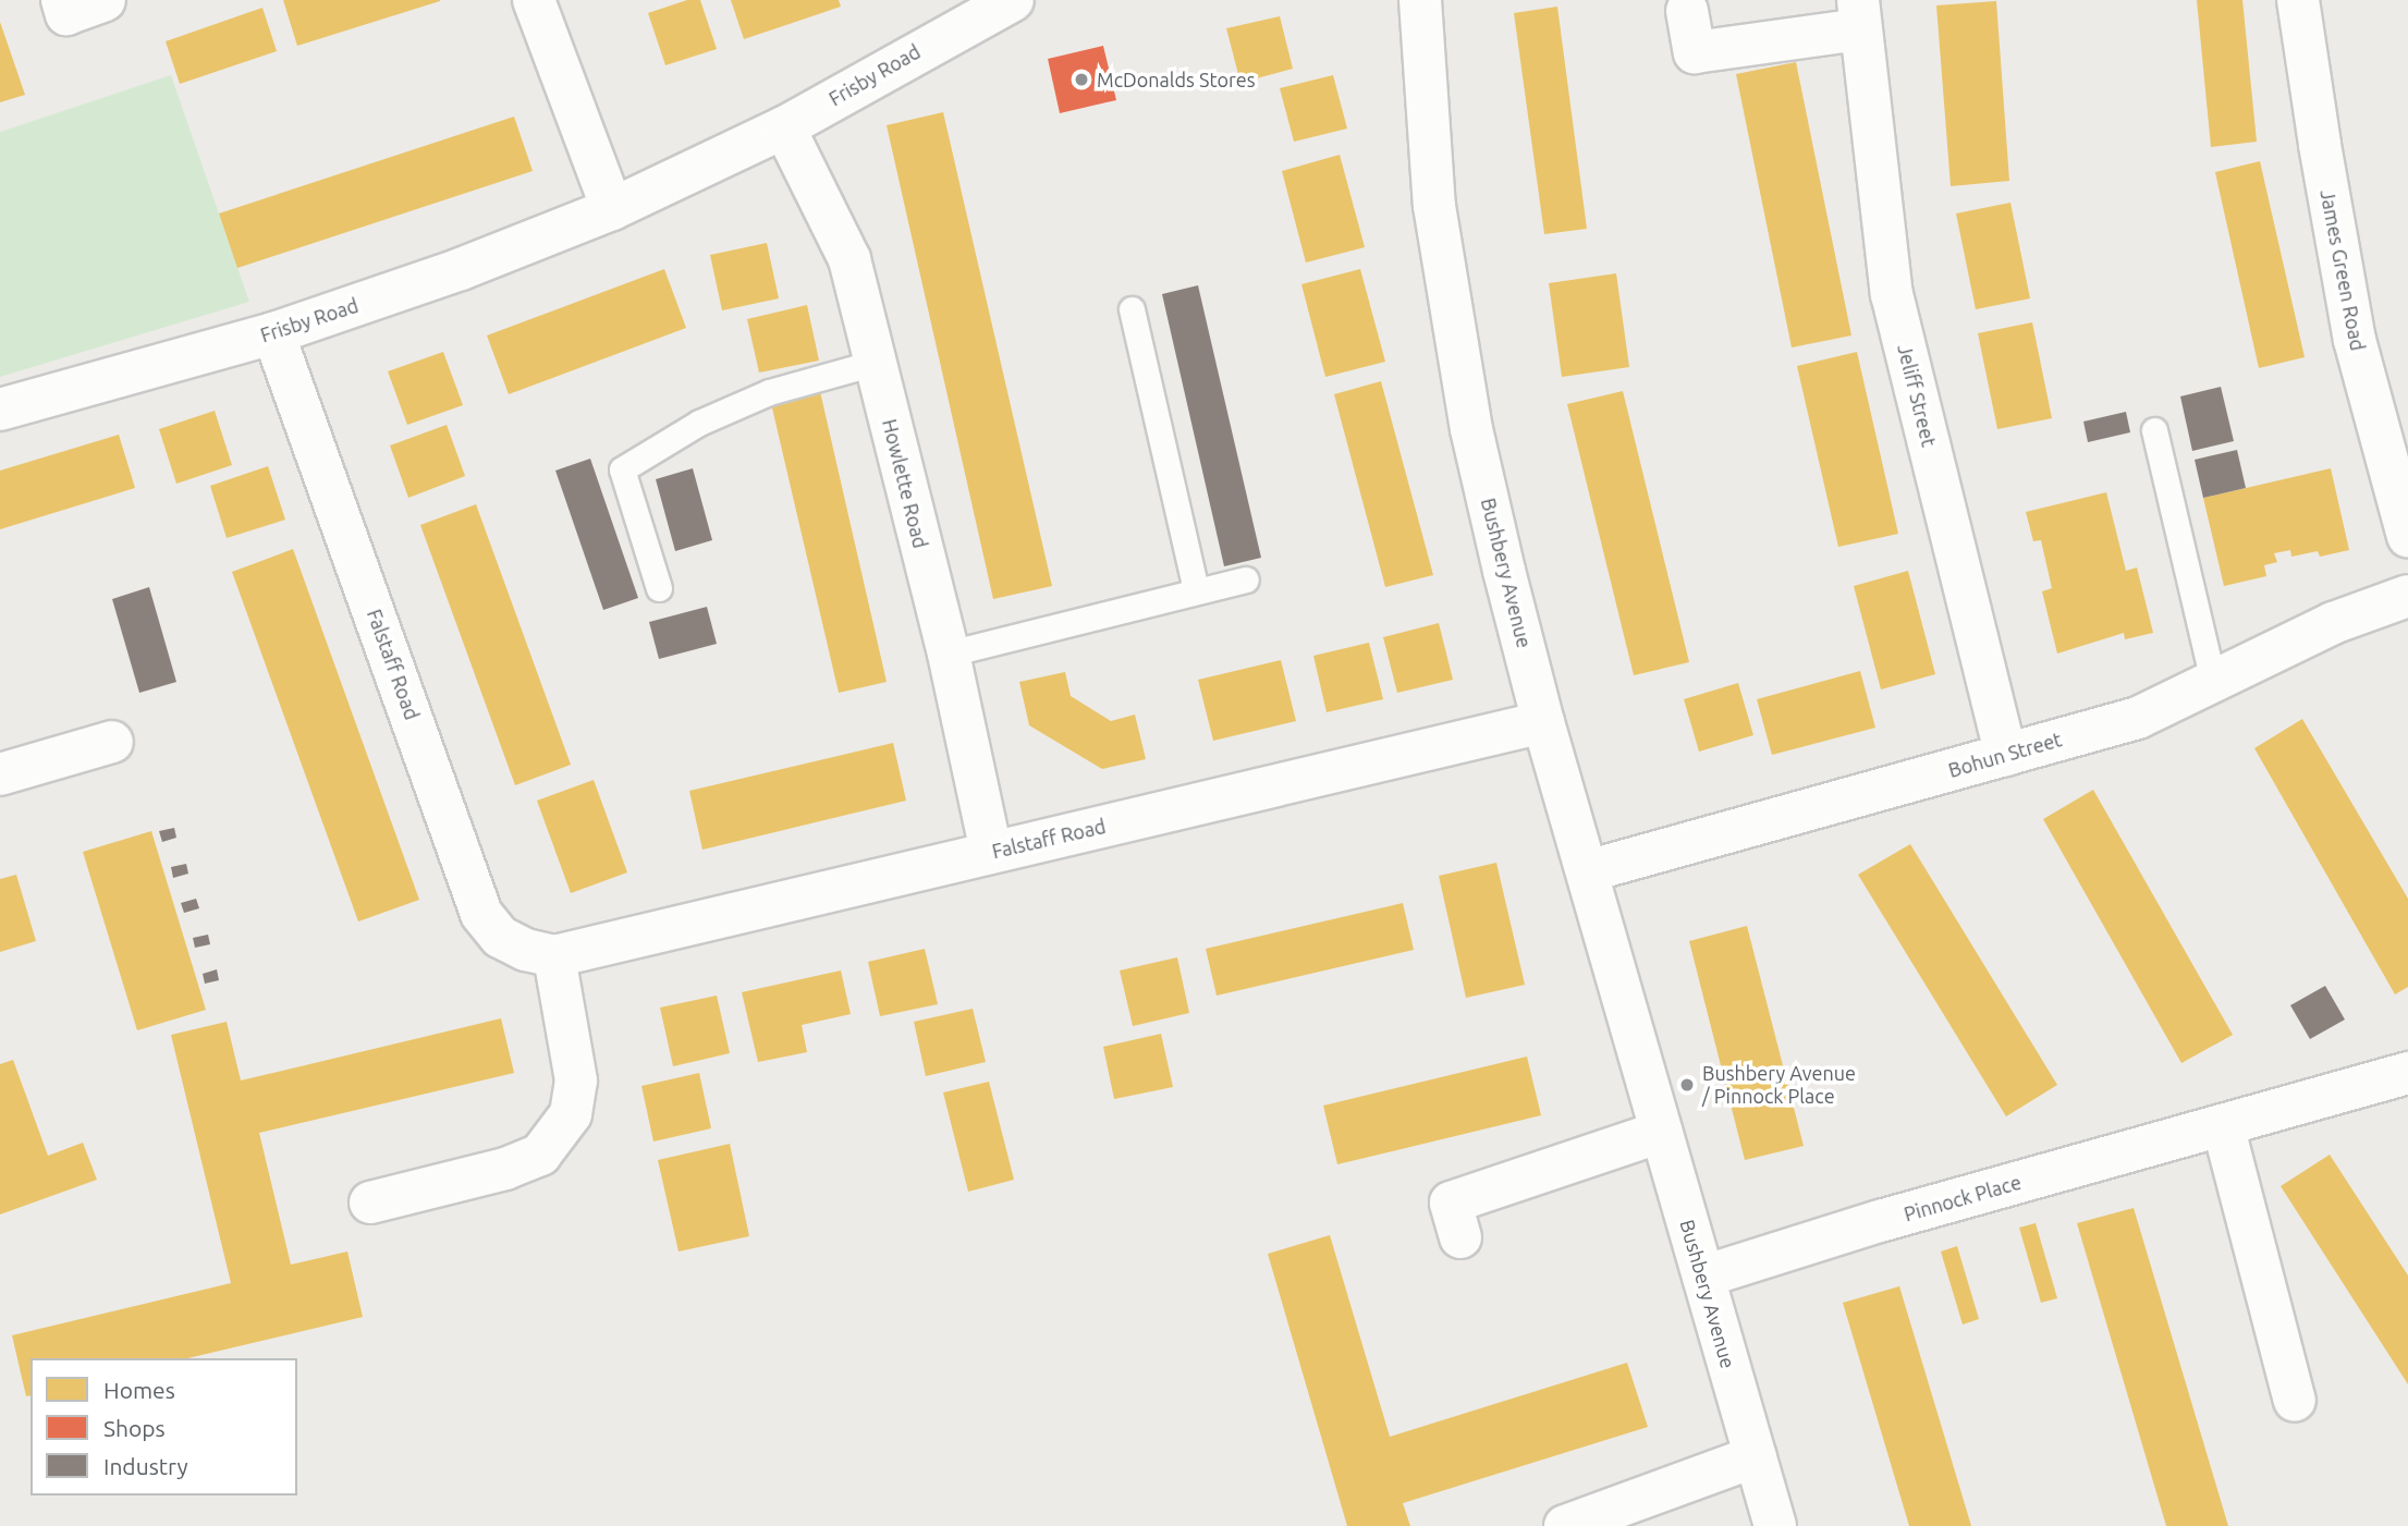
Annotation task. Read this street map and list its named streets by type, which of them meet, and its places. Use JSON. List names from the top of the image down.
{
  "streets": {
    "street": [
      "Frisby Road",
      "James Green Road",
      "Jeliff Street",
      "Howlette Road",
      "Bushbery Avenue",
      "Falstaff Road",
      "Bohun Street",
      "Pinnock Place"
    ]
  },
  "crossings": [
    ["Frisby Road", "Howlette Road"],
    ["Frisby Road", "Falstaff Road"],
    ["Jeliff Street", "Bohun Street"],
    ["Howlette Road", "Falstaff Road"],
    ["Bushbery Avenue", "Falstaff Road"],
    ["Bushbery Avenue", "Bohun Street"],
    ["Bushbery Avenue", "Pinnock Place"]
  ],
  "places": ["McDonalds Stores", "Bushbery Avenue / Pinnock Place"],
  "legend": ["Homes", "Shops", "Industry"]
}
